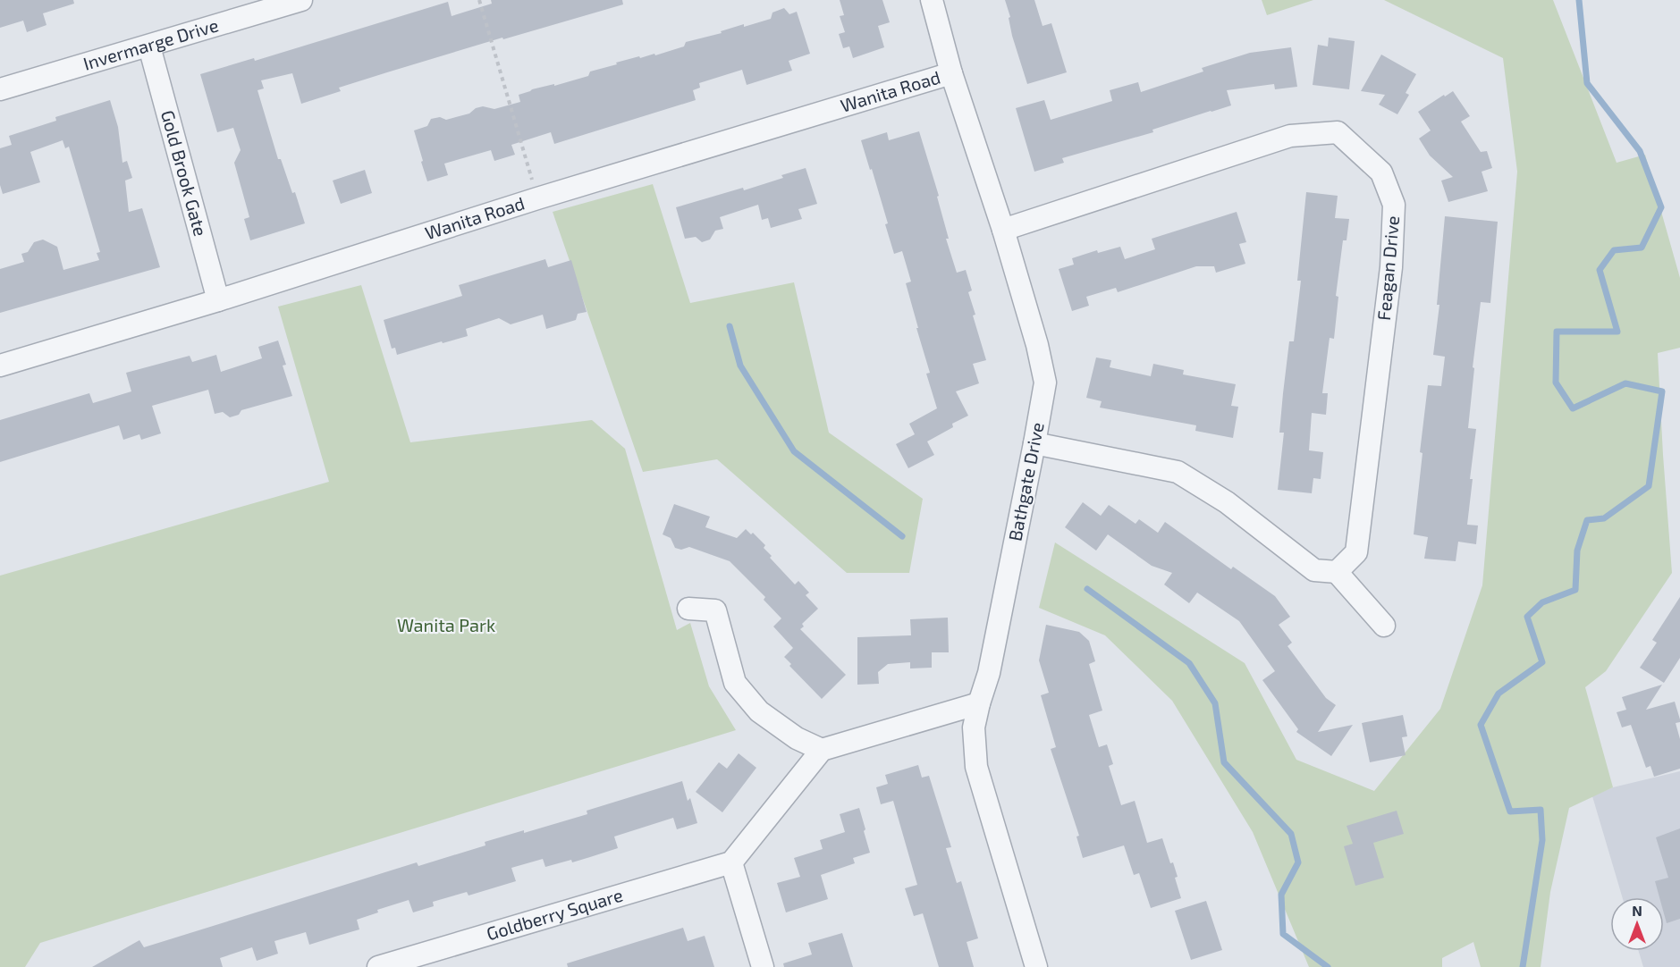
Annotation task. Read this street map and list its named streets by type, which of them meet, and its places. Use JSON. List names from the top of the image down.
{
  "streets": {
    "street": [
      "Invermarge Drive",
      "Wanita Road",
      "Gold Brook Gate",
      "Feagan Drive",
      "Bathgate Drive",
      "Goldberry Square"
    ]
  },
  "crossings": [
    ["Invermarge Drive", "Gold Brook Gate"],
    ["Wanita Road", "Gold Brook Gate"],
    ["Wanita Road", "Bathgate Drive"],
    ["Feagan Drive", "Bathgate Drive"]
  ],
  "parks": ["Wanita Park"],
  "north": "top"
}
